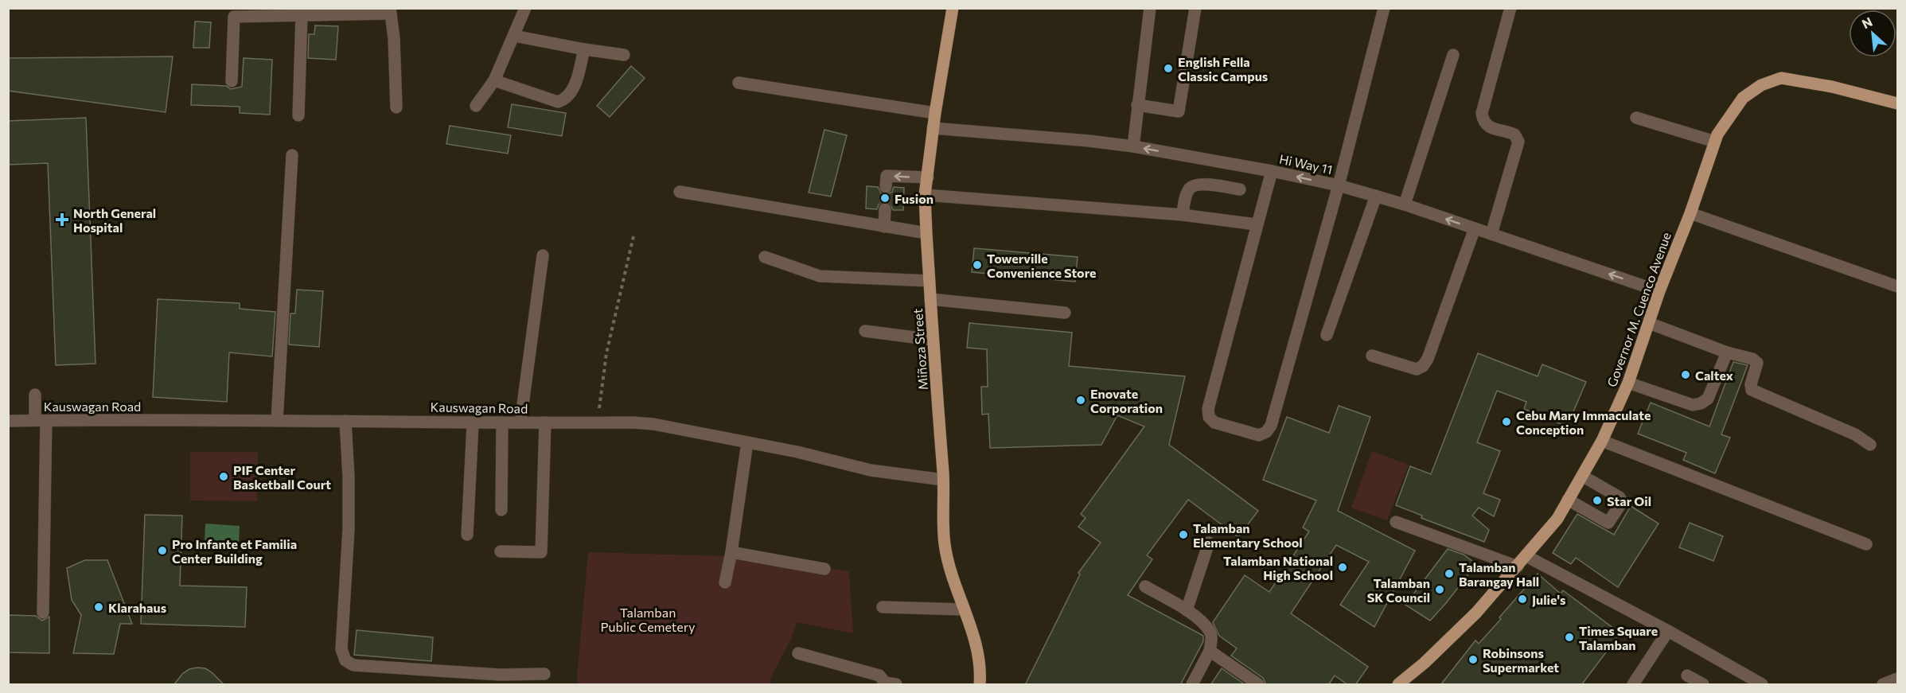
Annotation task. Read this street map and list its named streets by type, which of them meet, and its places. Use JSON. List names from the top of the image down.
{
  "streets": {
    "main road": ["Governor M. Cuenco Avenue", "Miñoza Street"],
    "street": ["Hi Way 11", "Kauswagan Road"]
  },
  "crossings": [
    ["Hi Way 11", "Governor M. Cuenco Avenue"],
    ["Hi Way 11", "Miñoza Street"],
    ["Miñoza Street", "Kauswagan Road"]
  ],
  "one_way": ["Hi Way 11"],
  "parks": ["Talamban Public Cemetery"],
  "places": {
    "other": [
      "English Fella Classic Campus",
      "Fusion",
      "Towerville Convenience Store",
      "Caltex",
      "Enovate Corporation",
      "Cebu Mary Immaculate Conception",
      "PIF Center Basketball Court",
      "Star Oil",
      "Talamban Elementary School",
      "Pro Infante et Familia Center Building",
      "Talamban National High School",
      "Talamban Barangay Hall",
      "Talamban SK Council",
      "Julie's",
      "Klarahaus",
      "Times Square Talamban",
      "Robinsons Supermarket"
    ],
    "health": ["North General Hospital"]
  },
  "north": "top left"
}
